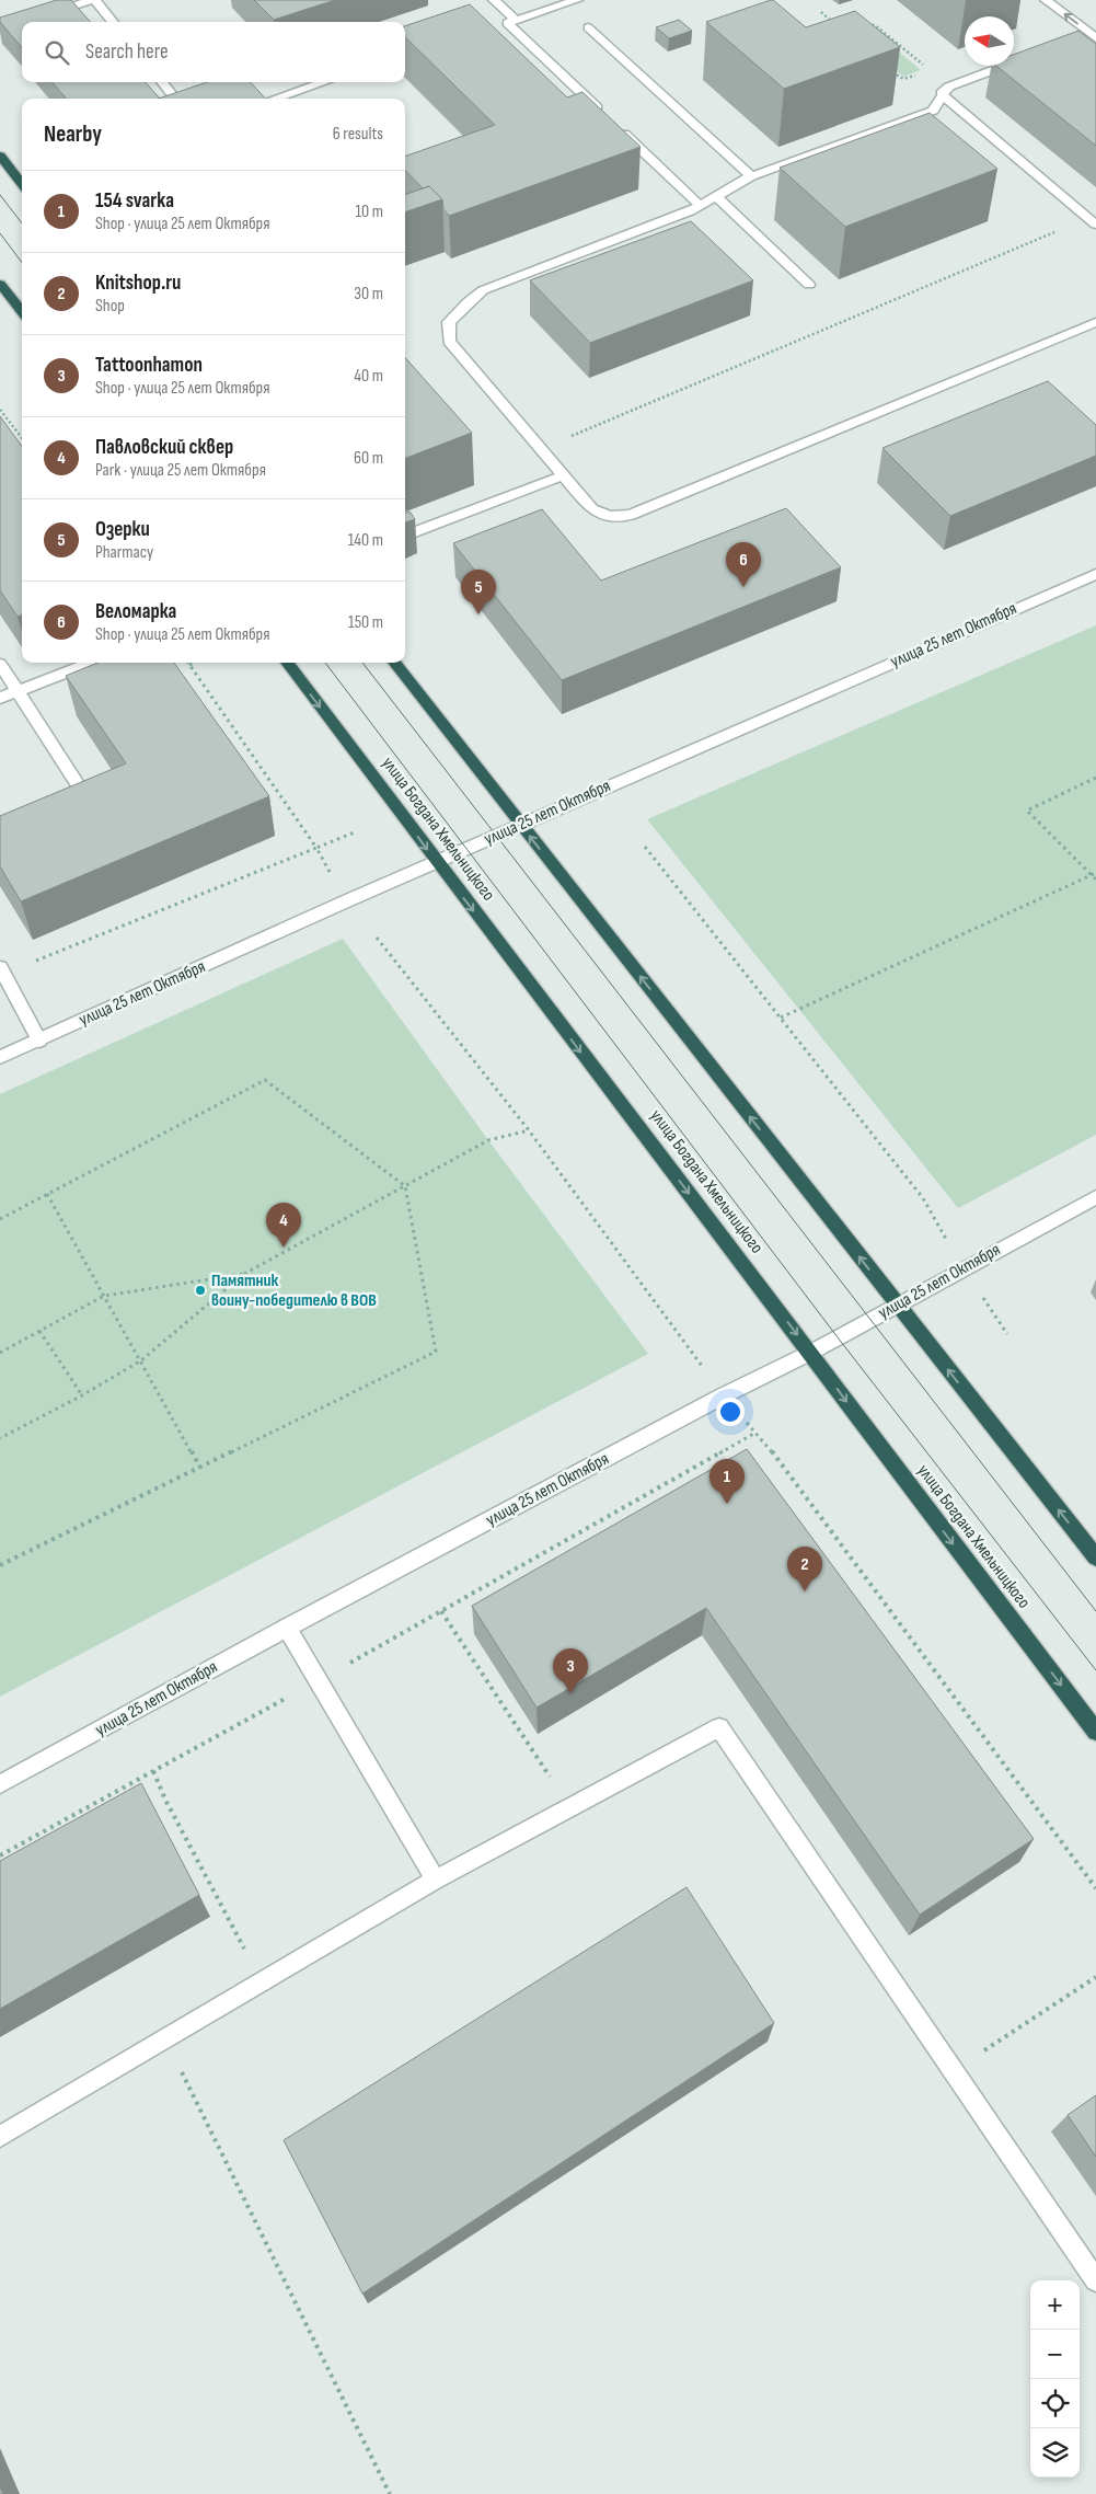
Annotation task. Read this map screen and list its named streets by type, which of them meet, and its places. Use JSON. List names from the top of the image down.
{
  "streets": {
    "highway": ["улица Богдана Хмельницкого"],
    "street": ["улица 25 лет Октября"]
  },
  "crossings": [
    ["улица 25 лет Октября", "улица Богдана Хмельницкого"]
  ],
  "places": ["Памятник воину-победителю в ВОВ"],
  "north": "left",
  "page": {
    "search": "Search here",
    "heading": ["Nearby", "6 results"],
    "list": [
      {
        "mark": "1",
        "name": "154 svarka",
        "note": "Shop · улица 25 лет Октября",
        "value": "10 m"
      },
      {
        "mark": "2",
        "name": "Knitshop.ru",
        "note": "Shop",
        "value": "30 m"
      },
      {
        "mark": "3",
        "name": "Tattoonhamon",
        "note": "Shop · улица 25 лет Октября",
        "value": "40 m"
      },
      {
        "mark": "4",
        "name": "Павловский сквер",
        "note": "Park · улица 25 лет Октября",
        "value": "60 m"
      },
      {
        "mark": "5",
        "name": "Озерки",
        "note": "Pharmacy",
        "value": "140 m"
      },
      {
        "mark": "6",
        "name": "Веломарка",
        "note": "Shop · улица 25 лет Октября",
        "value": "150 m"
      }
    ],
    "pins": [
      "6",
      "5",
      "4",
      "1",
      "2",
      "3"
    ],
    "map_buttons": ["+", "−"]
  }
}
